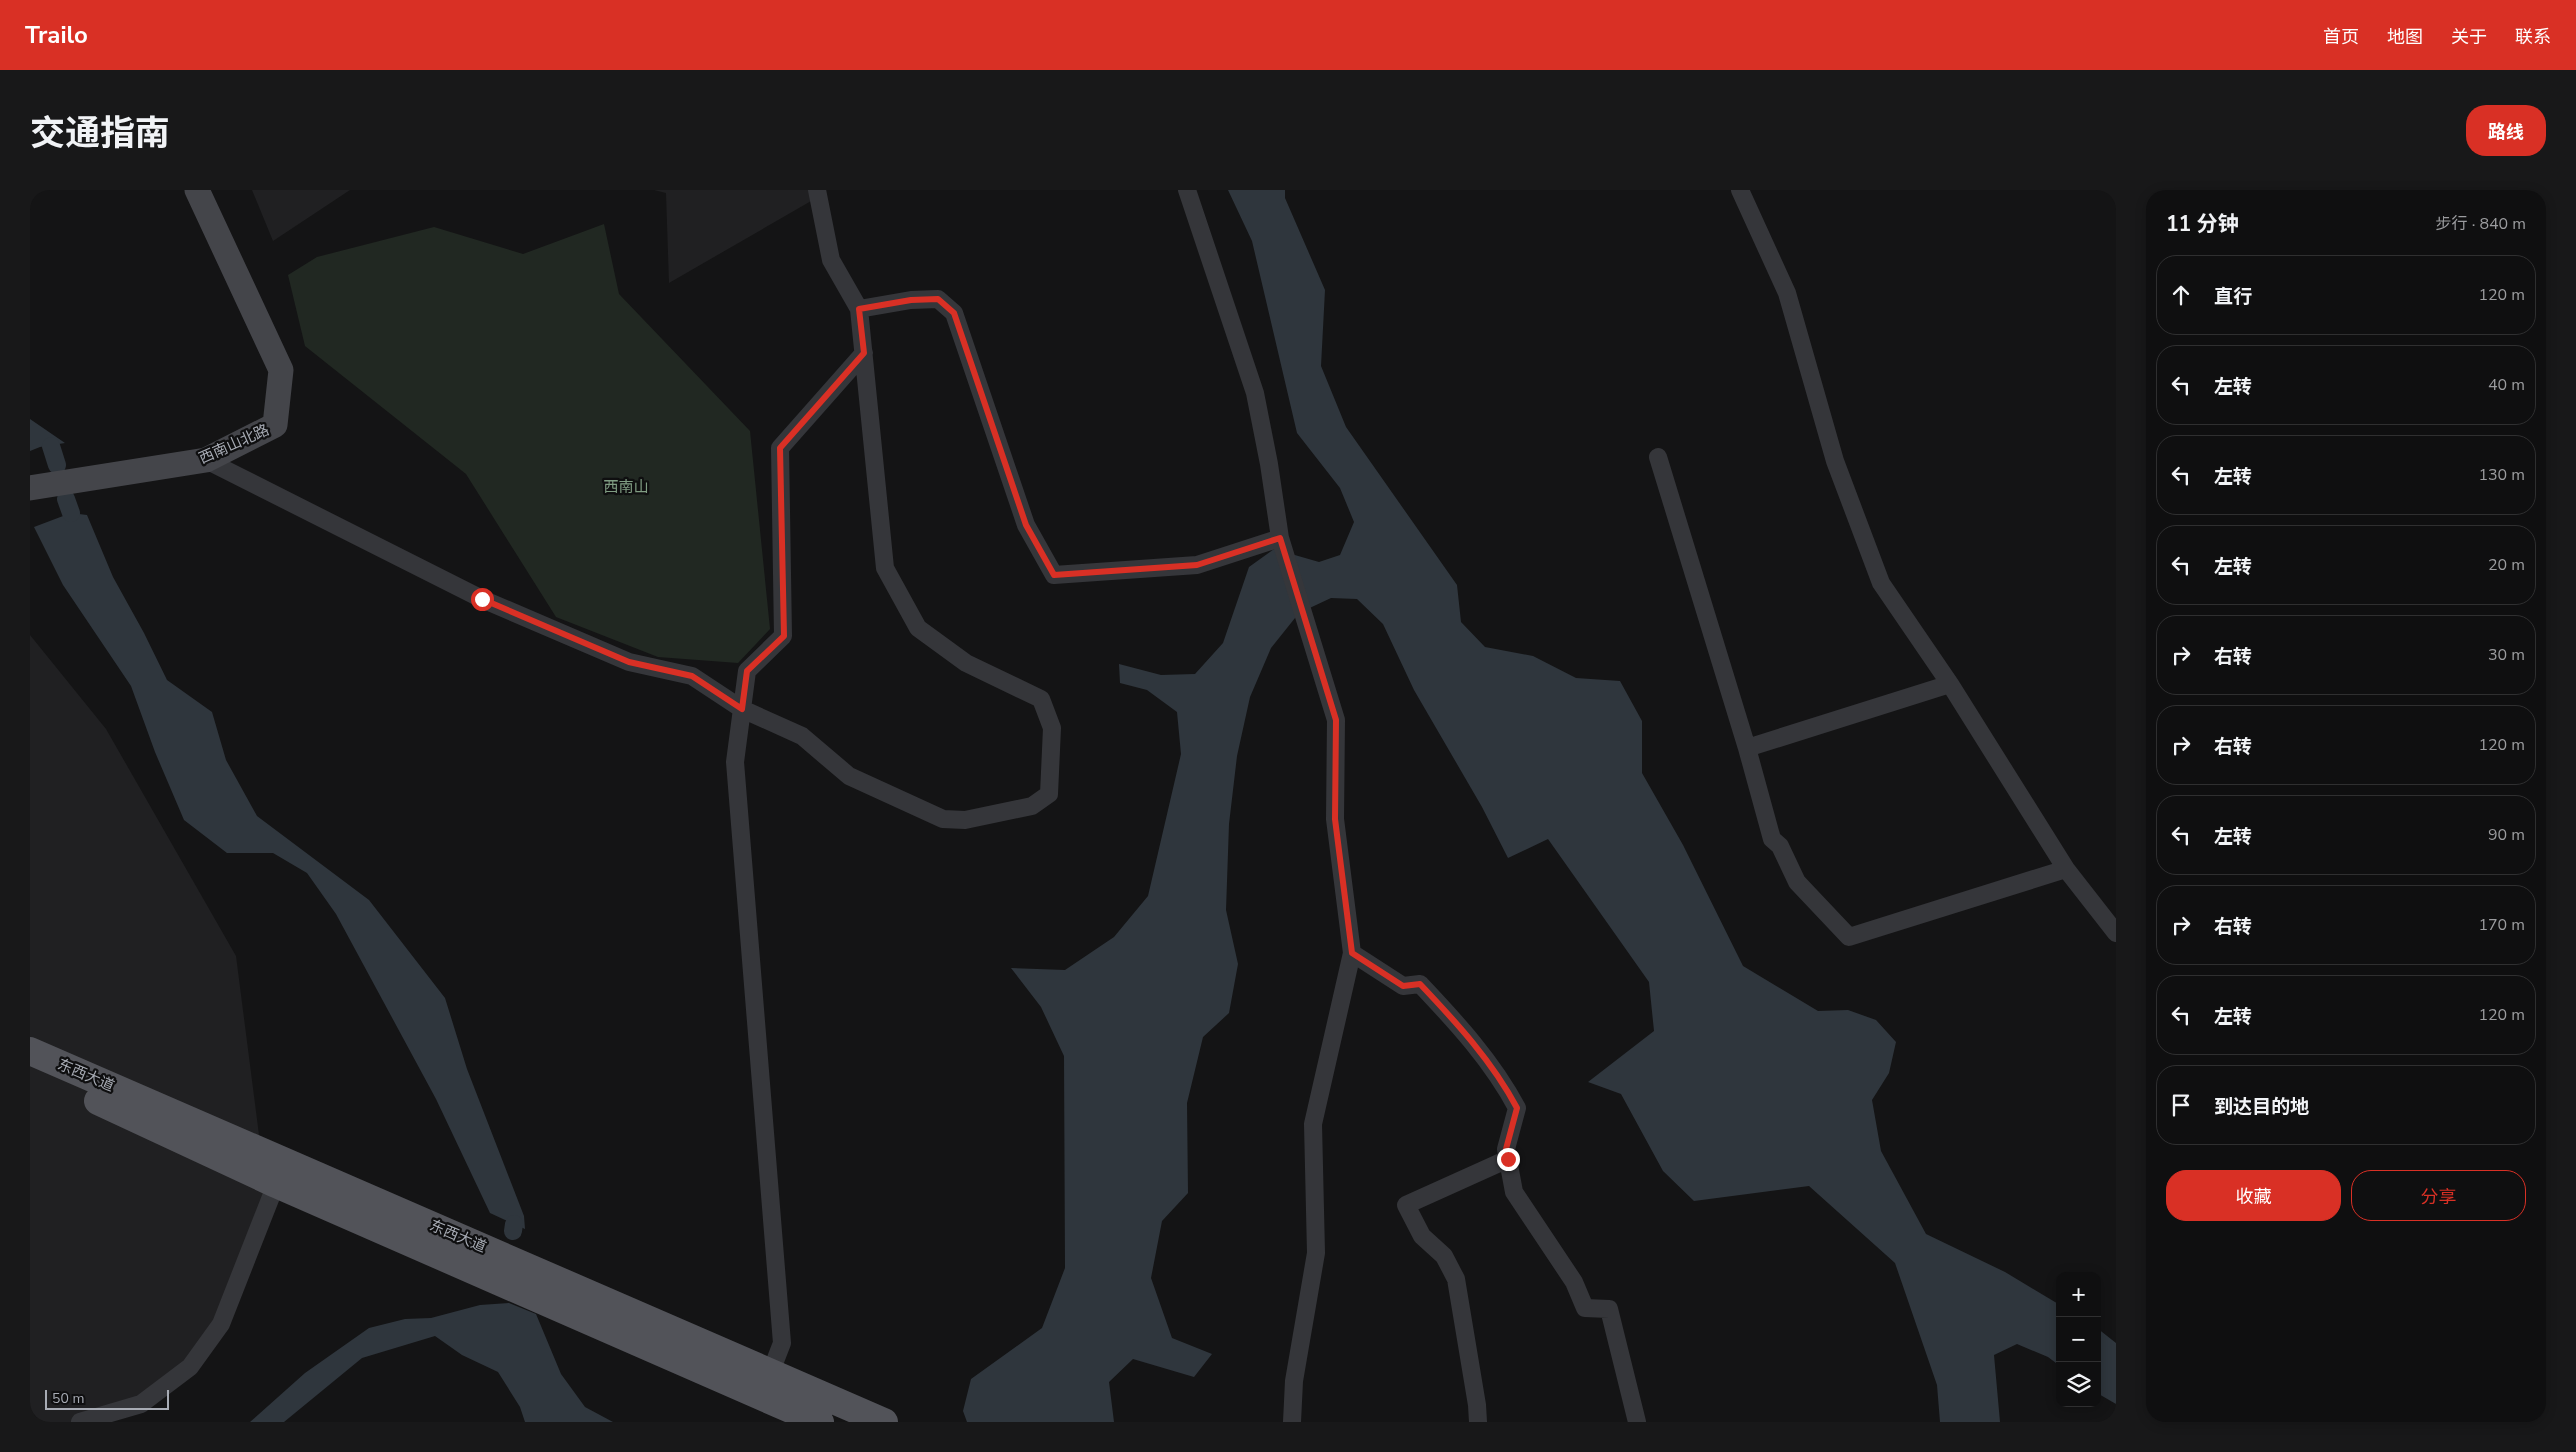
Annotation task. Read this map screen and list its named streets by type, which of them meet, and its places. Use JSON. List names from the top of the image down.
{
  "streets": {
    "main road": ["东西大道"],
    "street": ["西南山北路"]
  },
  "parks": ["西南山"],
  "scale_bar": "50 m",
  "page": {
    "header": "Trailo",
    "nav": [
      "首页",
      "地图",
      "关于",
      "联系"
    ],
    "title": "交通指南",
    "buttons": [
      "路线",
      ["收藏", "分享"]
    ],
    "heading": ["11 分钟", "步行 · 840 m"],
    "list": [
      ["直行", "120 m"],
      ["左转", "40 m"],
      ["左转", "130 m"],
      ["左转", "20 m"],
      ["右转", "30 m"],
      ["右转", "120 m"],
      ["左转", "90 m"],
      ["右转", "170 m"],
      ["左转", "120 m"],
      "到达目的地"
    ],
    "map_buttons": ["+", "−"],
    "scale": "50 m"
  }
}
